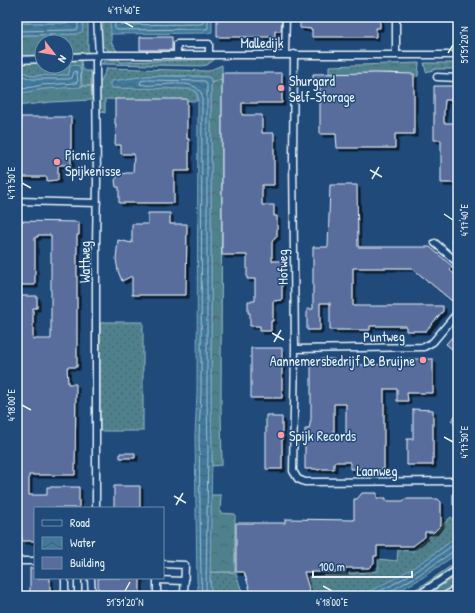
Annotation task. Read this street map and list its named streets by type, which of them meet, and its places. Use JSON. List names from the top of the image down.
{
  "streets": {
    "street": [
      "Malledijk",
      "Wattweg",
      "Hofweg",
      "Puntweg",
      "Laanweg"
    ]
  },
  "crossings": [
    ["Malledijk", "Wattweg"],
    ["Malledijk", "Hofweg"],
    ["Hofweg", "Puntweg"],
    ["Hofweg", "Laanweg"]
  ],
  "places": [
    "Shurgard Self-Storage",
    "Picnic Spijkenisse",
    "Aannemersbedrijf De Bruijne",
    "Spijk Records"
  ],
  "legend": ["Road", "Water", "Building"],
  "scale_bar": "100 m",
  "north": "bottom right",
  "coordinates": [
    "4°17'40\"E",
    "51°51'20\"N",
    "4°17'50\"E",
    "4°18'00\"E"
  ]
}
